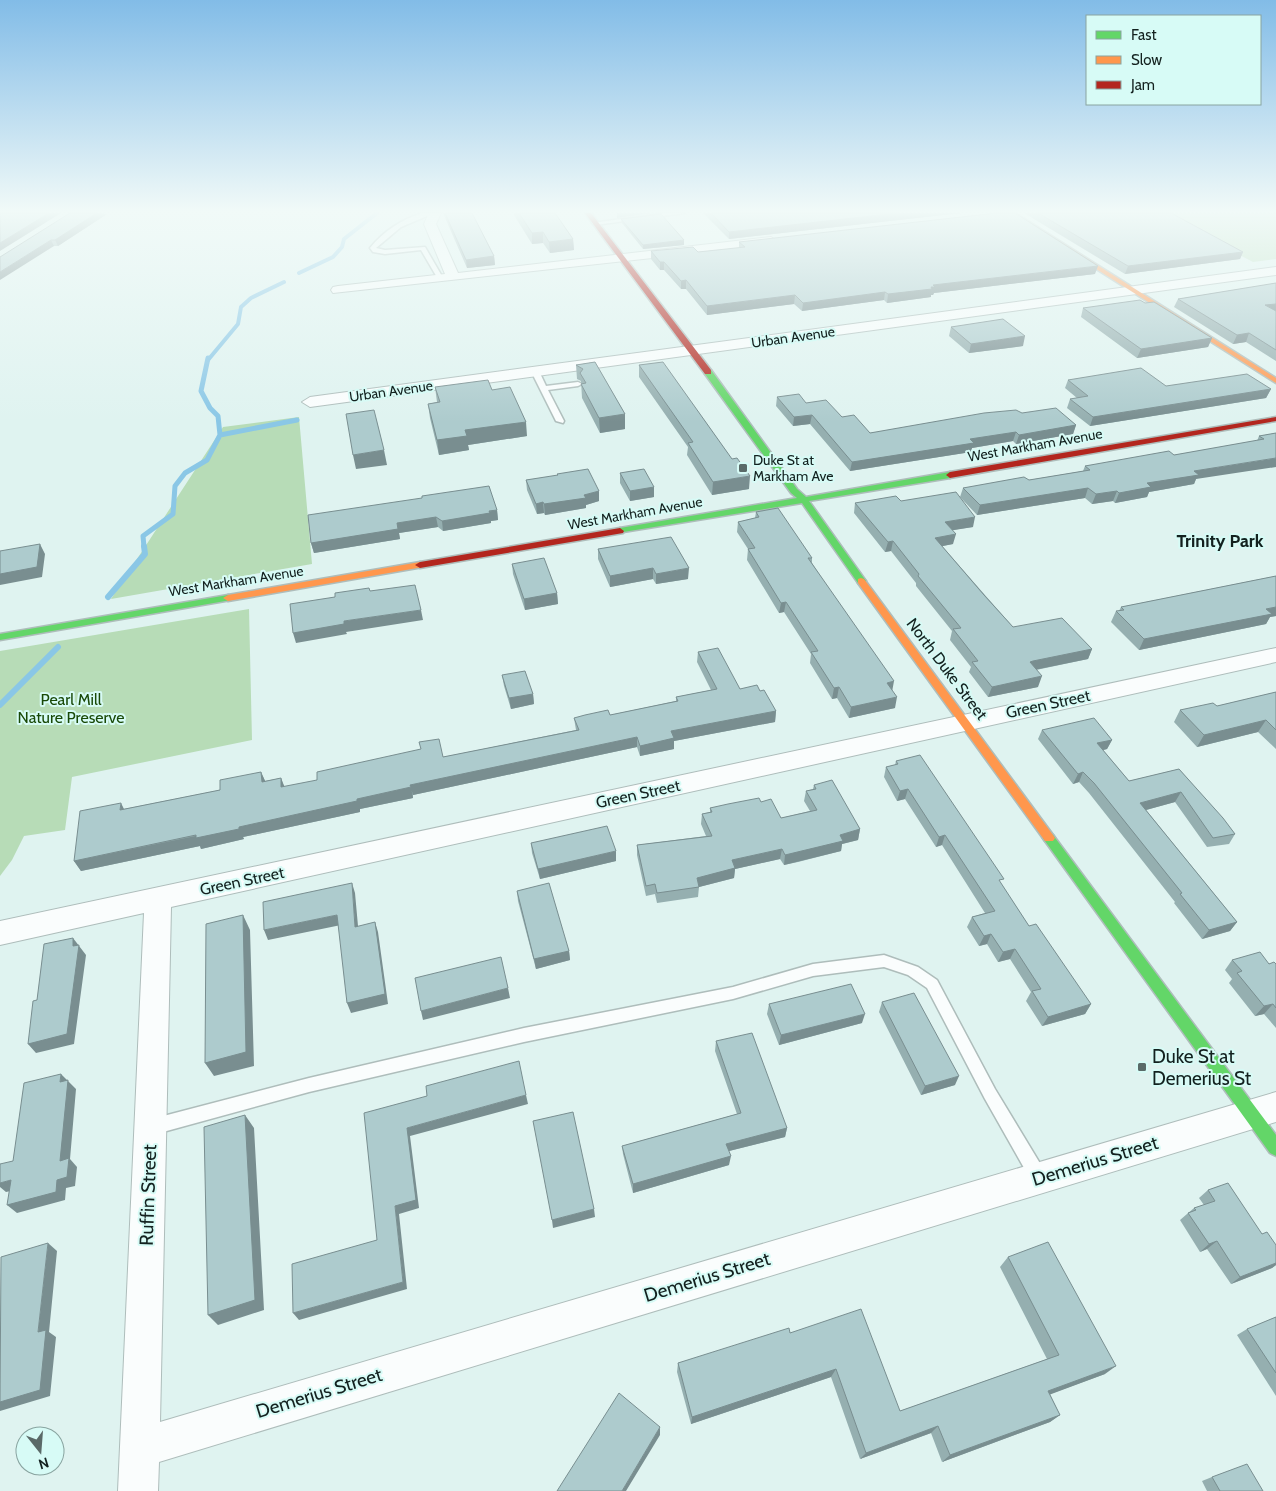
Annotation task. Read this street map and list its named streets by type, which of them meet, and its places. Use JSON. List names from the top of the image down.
{
  "streets": {
    "main road": ["West Markham Avenue", "North Duke Street"],
    "street": [
      "Urban Avenue",
      "Green Street",
      "Demerius Street",
      "Ruffin Street"
    ]
  },
  "crossings": [
    ["Urban Avenue", "North Duke Street"],
    ["West Markham Avenue", "North Duke Street"],
    ["North Duke Street", "Green Street"],
    ["North Duke Street", "Demerius Street"],
    ["Green Street", "Ruffin Street"],
    ["Demerius Street", "Ruffin Street"]
  ],
  "districts": ["Trinity Park"],
  "parks": ["Pearl Mill Nature Preserve"],
  "places": {
    "transit": ["Duke St at Markham Ave", "Duke St at Demerius St"]
  },
  "legend": ["Fast", "Slow", "Jam"],
  "north": "bottom"
}
